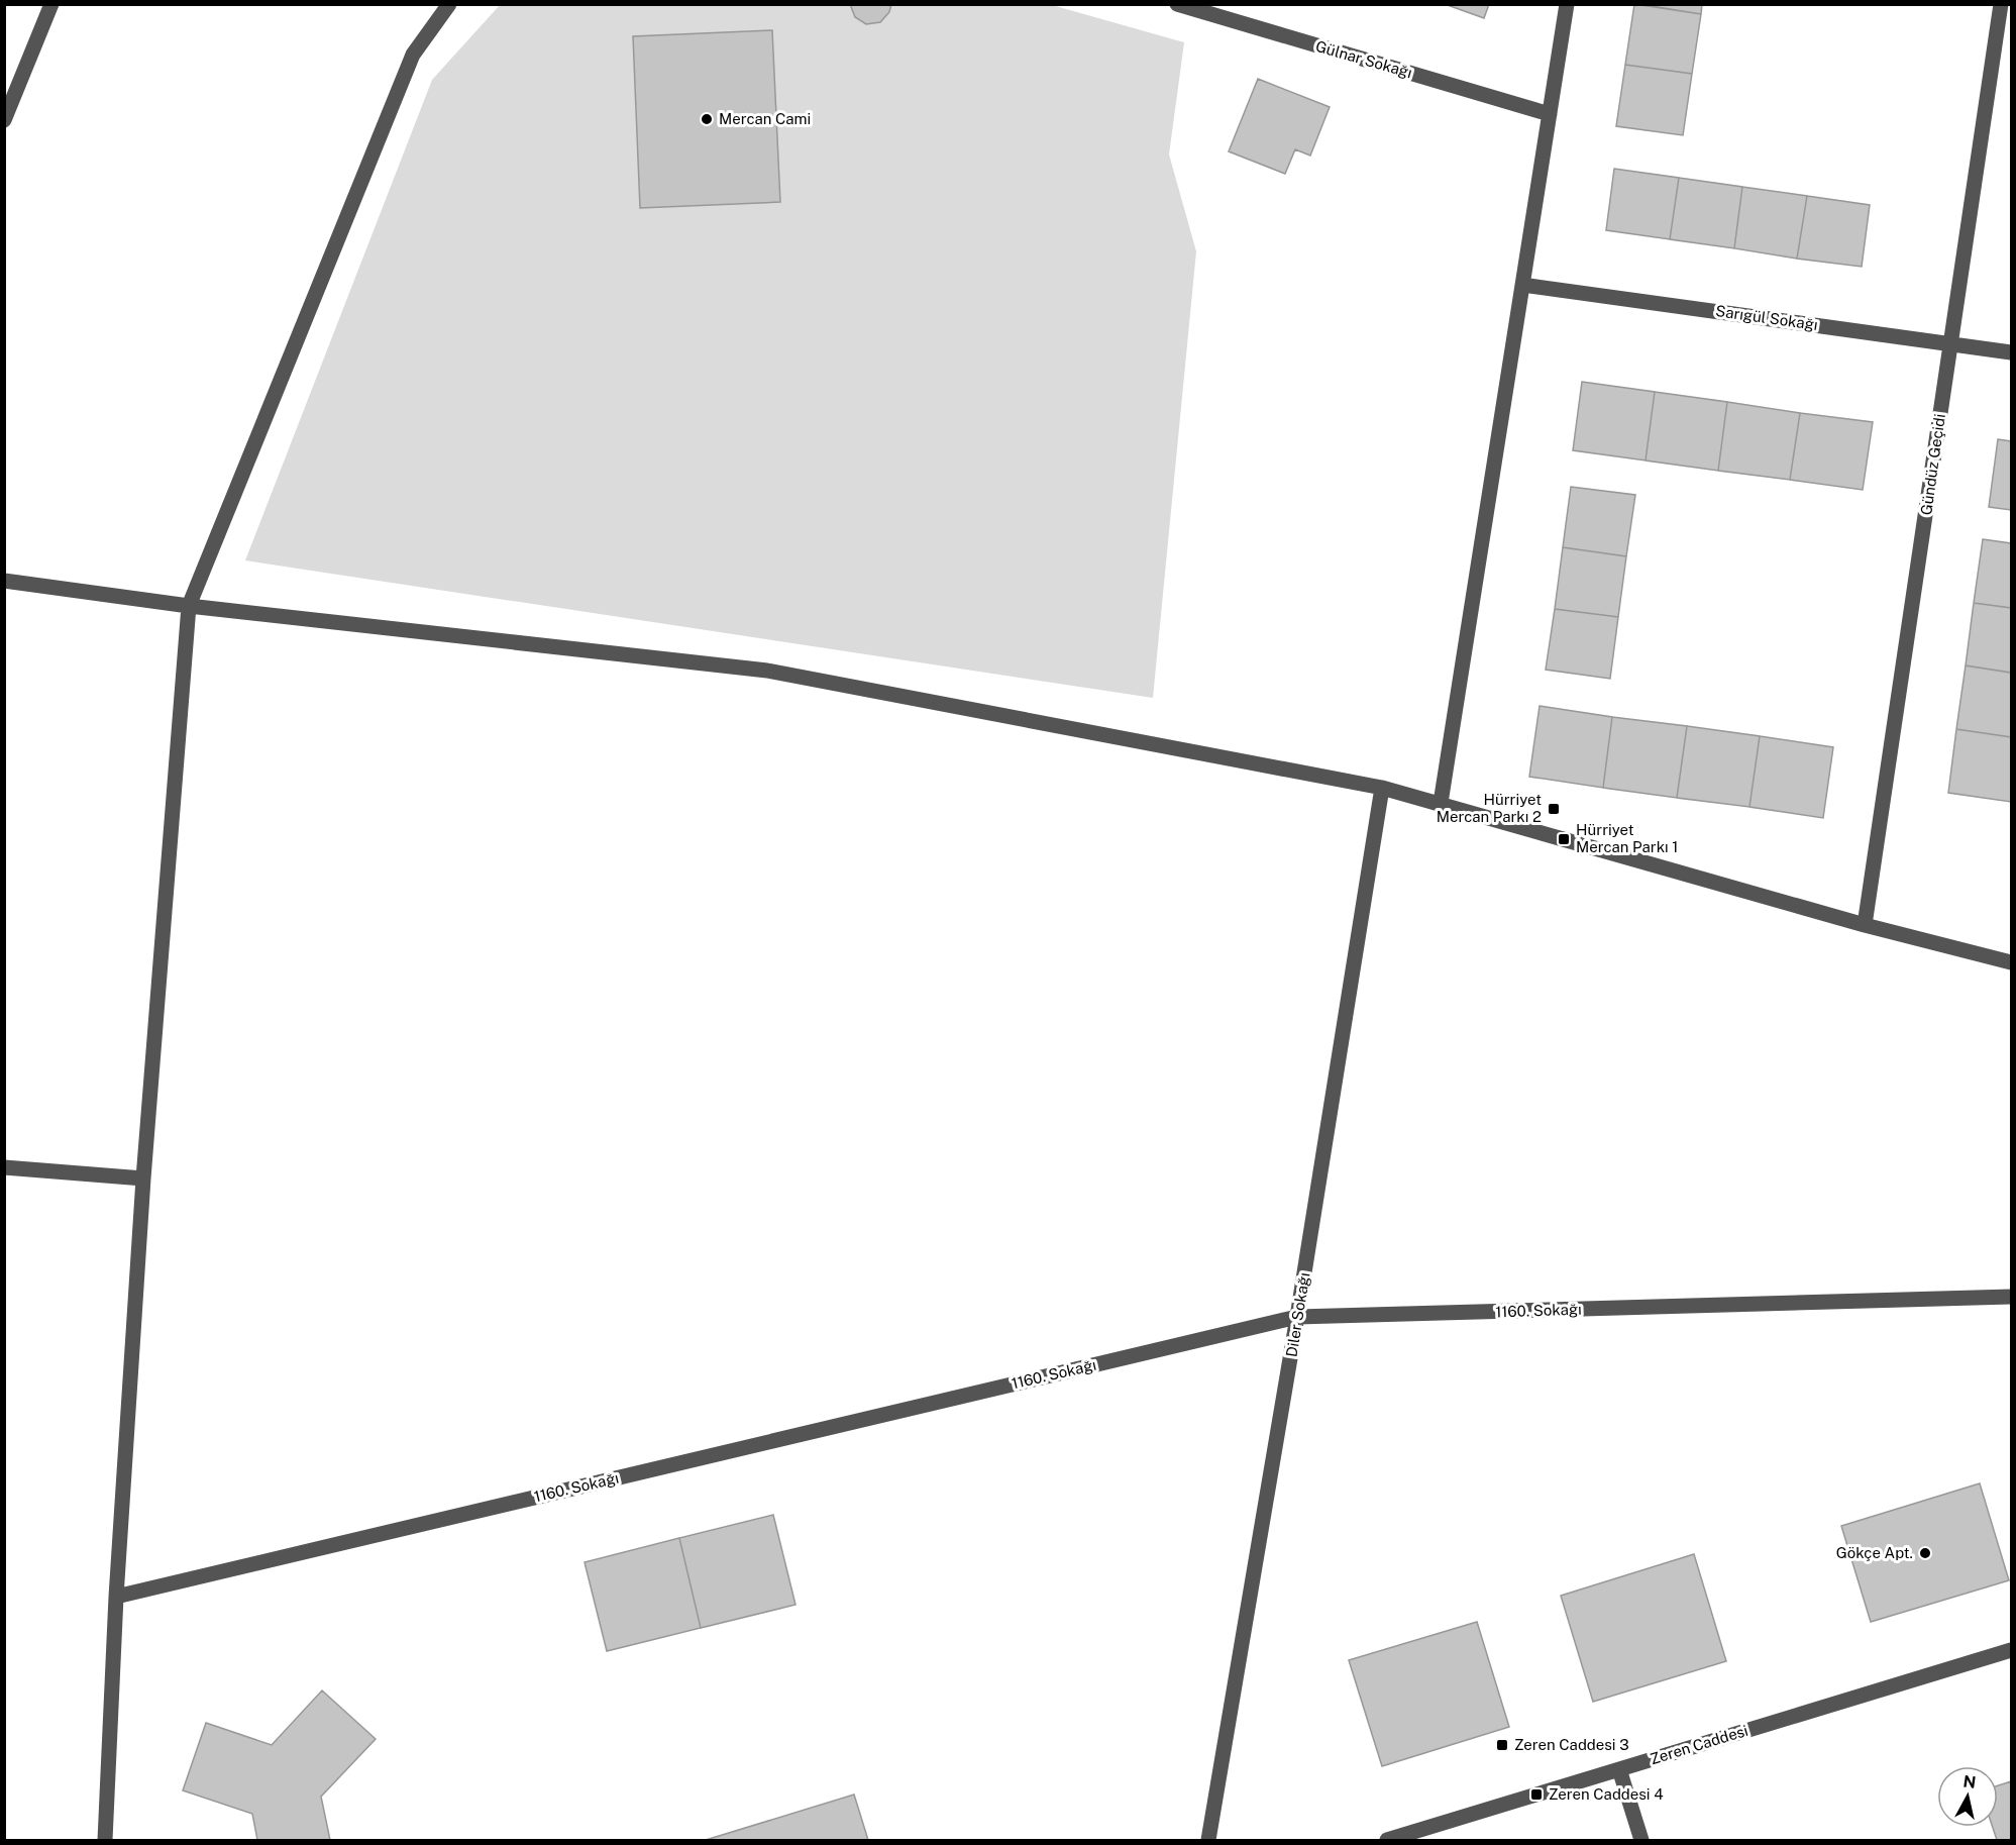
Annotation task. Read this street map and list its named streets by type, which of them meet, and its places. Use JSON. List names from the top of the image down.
{
  "streets": {
    "street": [
      "Gülnar Sokağı",
      "Sarıgül Sokağı",
      "Gündüz Geçidi",
      "1160. Sokağı",
      "Diler Sokağı",
      "Zeren Caddesi"
    ]
  },
  "crossings": [
    ["Sarıgül Sokağı", "Gündüz Geçidi"],
    ["1160. Sokağı", "Diler Sokağı"]
  ],
  "places": {
    "other": ["Mercan Cami", "Gökçe Apt."],
    "transit": [
      "Hürriyet Mercan Parkı 2",
      "Hürriyet Mercan Parkı 1",
      "Zeren Caddesi 3",
      "Zeren Caddesi 4"
    ]
  },
  "north": "top"
}
